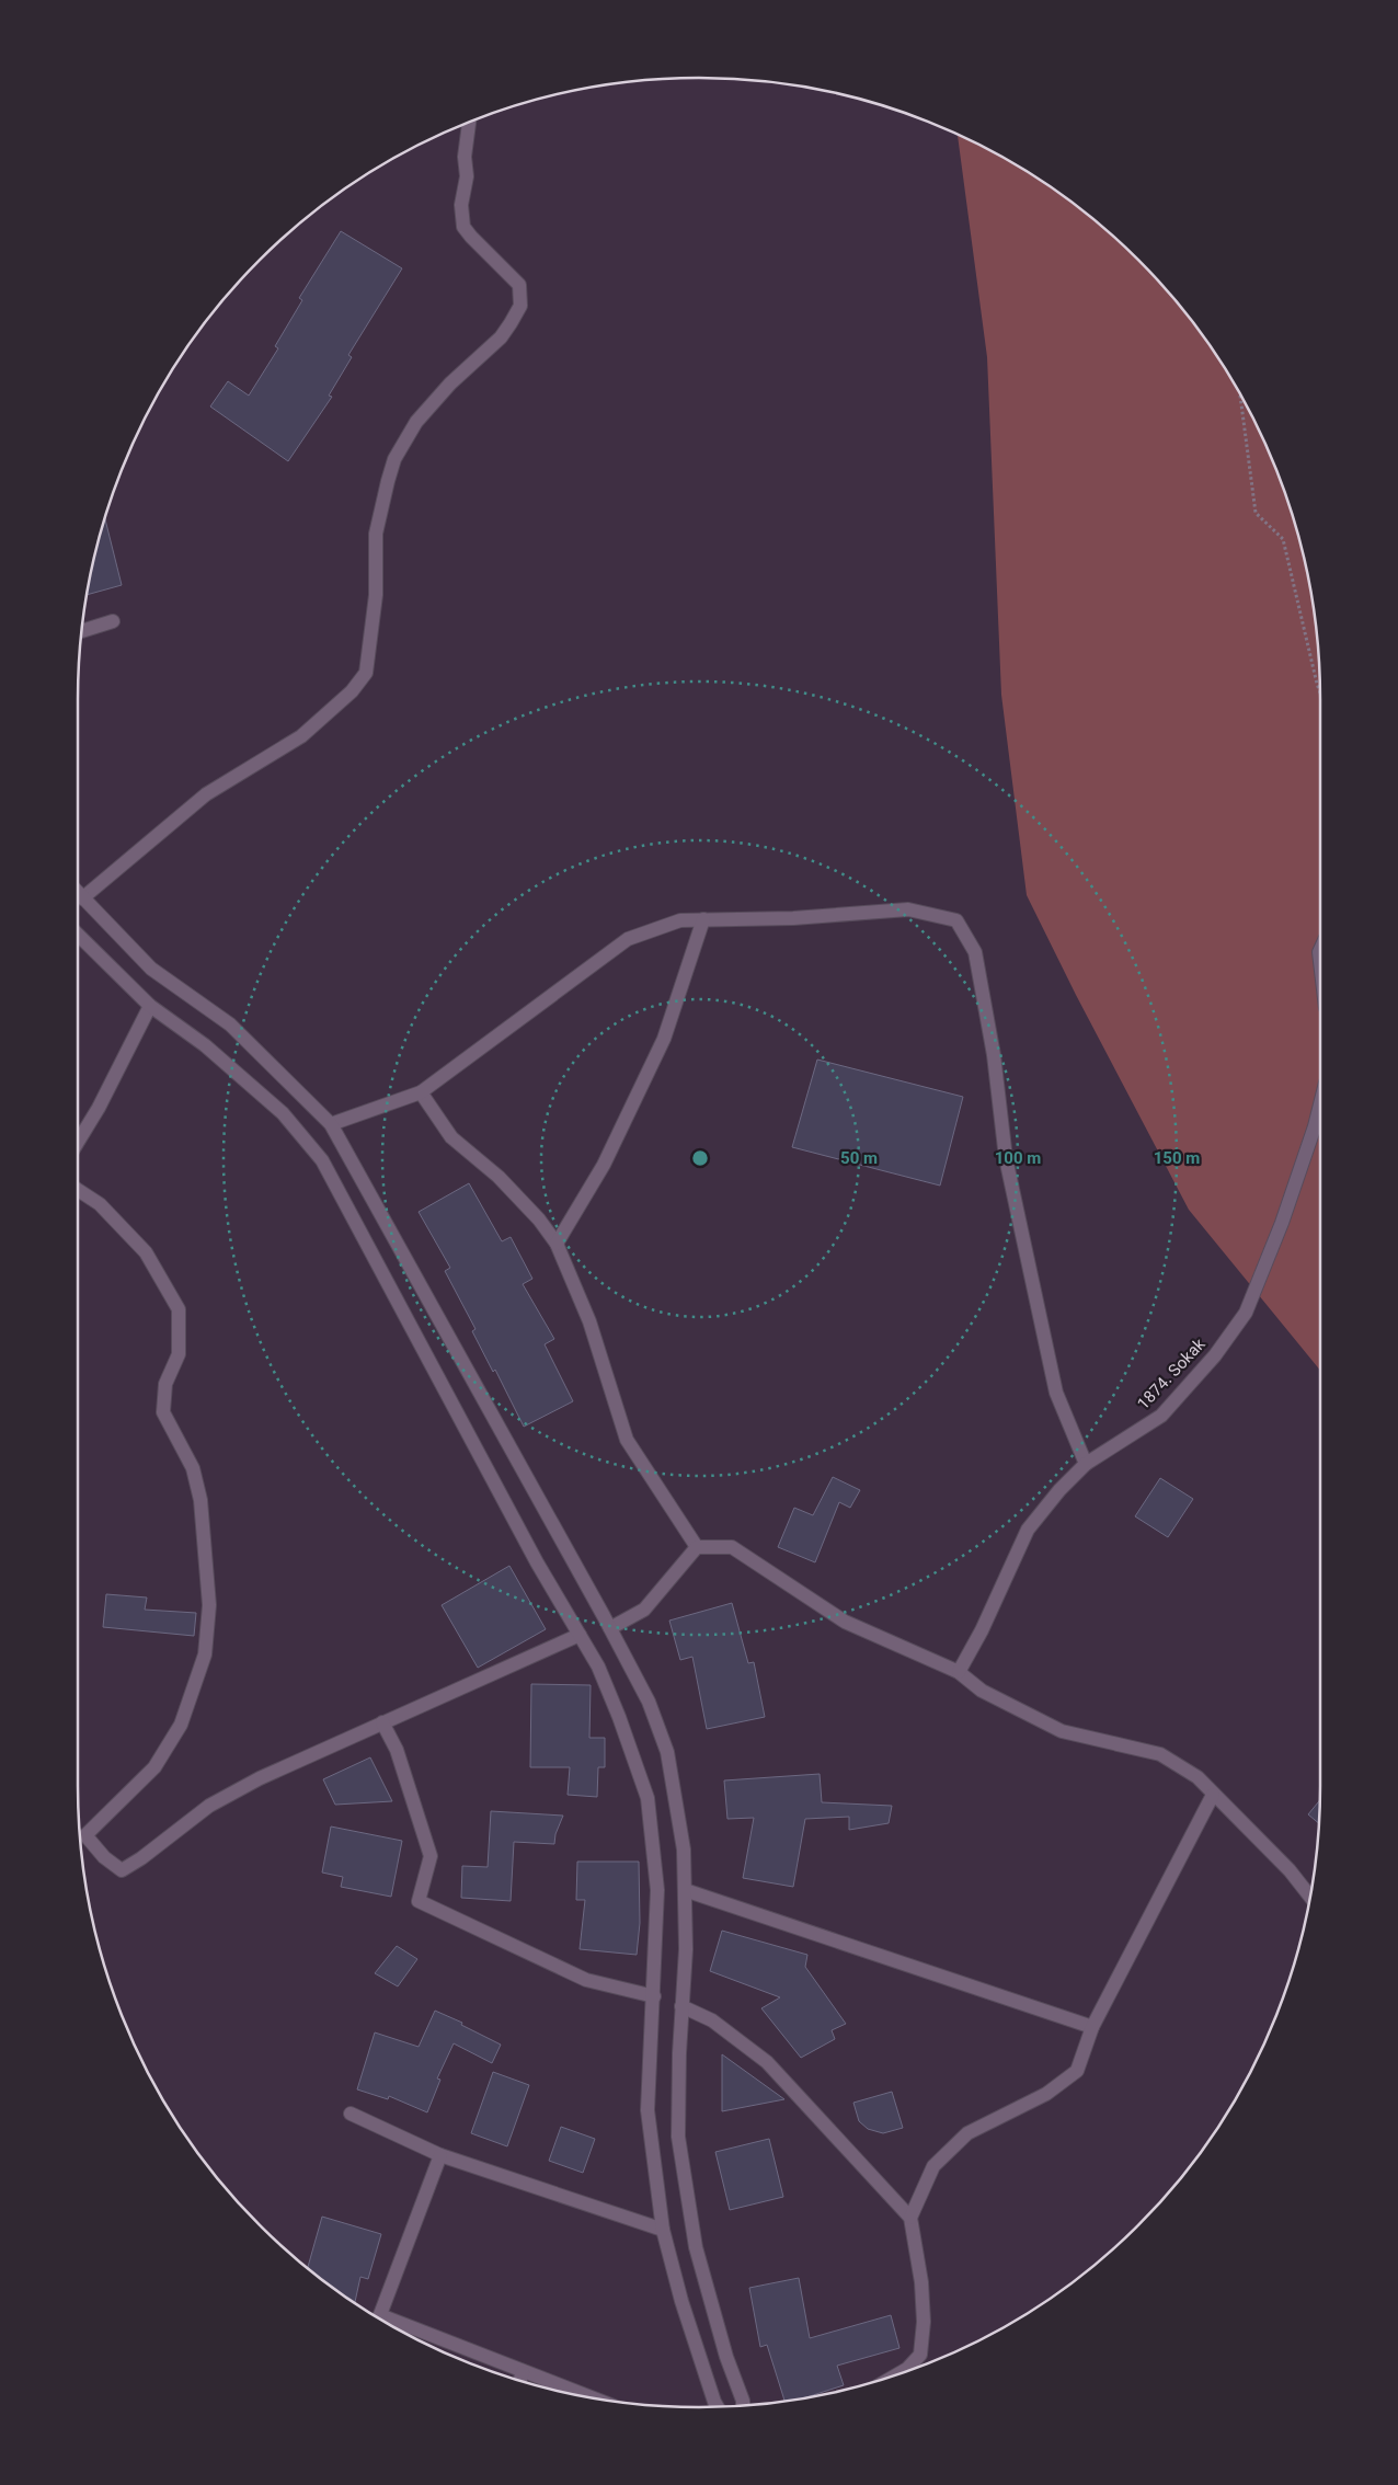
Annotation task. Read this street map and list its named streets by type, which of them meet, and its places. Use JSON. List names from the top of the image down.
{
  "streets": {
    "street": ["1874. Sokak"]
  },
  "rings": ["50 m", "100 m", "150 m"]
}
